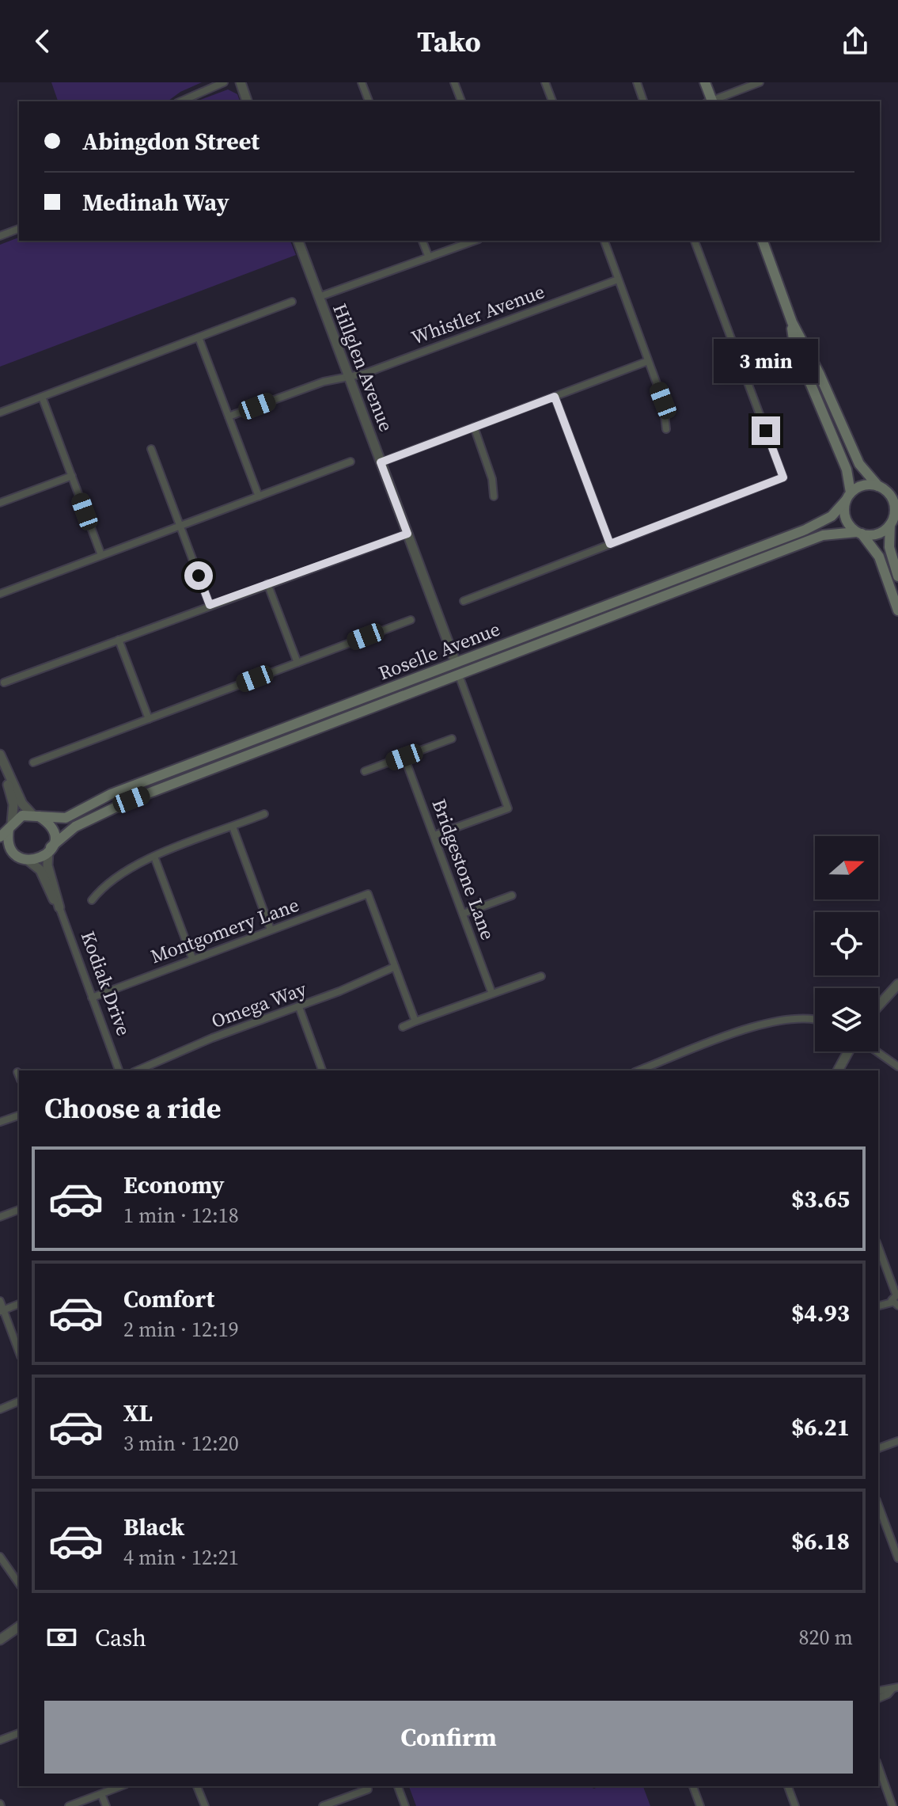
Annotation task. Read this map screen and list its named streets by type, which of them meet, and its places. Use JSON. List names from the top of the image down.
{
  "streets": {
    "main road": ["Roselle Avenue"],
    "street": [
      "Whistler Avenue",
      "Hillglen Avenue",
      "Bridgestone Lane",
      "Montgomery Lane",
      "Kodiak Drive",
      "Omega Way"
    ]
  },
  "crossings": [
    ["Whistler Avenue", "Hillglen Avenue"],
    ["Hillglen Avenue", "Roselle Avenue"],
    ["Roselle Avenue", "Kodiak Drive"],
    ["Montgomery Lane", "Kodiak Drive"],
    ["Montgomery Lane", "Omega Way"]
  ],
  "north": "right",
  "page": {
    "header": "Tako",
    "banner": ["Abingdon Street", "Medinah Way"],
    "bubble": "3 min",
    "heading": "Choose a ride",
    "list": [
      {
        "name": "Economy",
        "note": "1 min · 12:18",
        "value": "$3.65"
      },
      {
        "name": "Comfort",
        "note": "2 min · 12:19",
        "value": "$4.93"
      },
      {
        "name": "XL",
        "note": "3 min · 12:20",
        "value": "$6.21"
      },
      {
        "name": "Black",
        "note": "4 min · 12:21",
        "value": "$6.18"
      }
    ],
    "pay": ["Cash", "820 m"],
    "buttons": "Confirm"
  }
}
